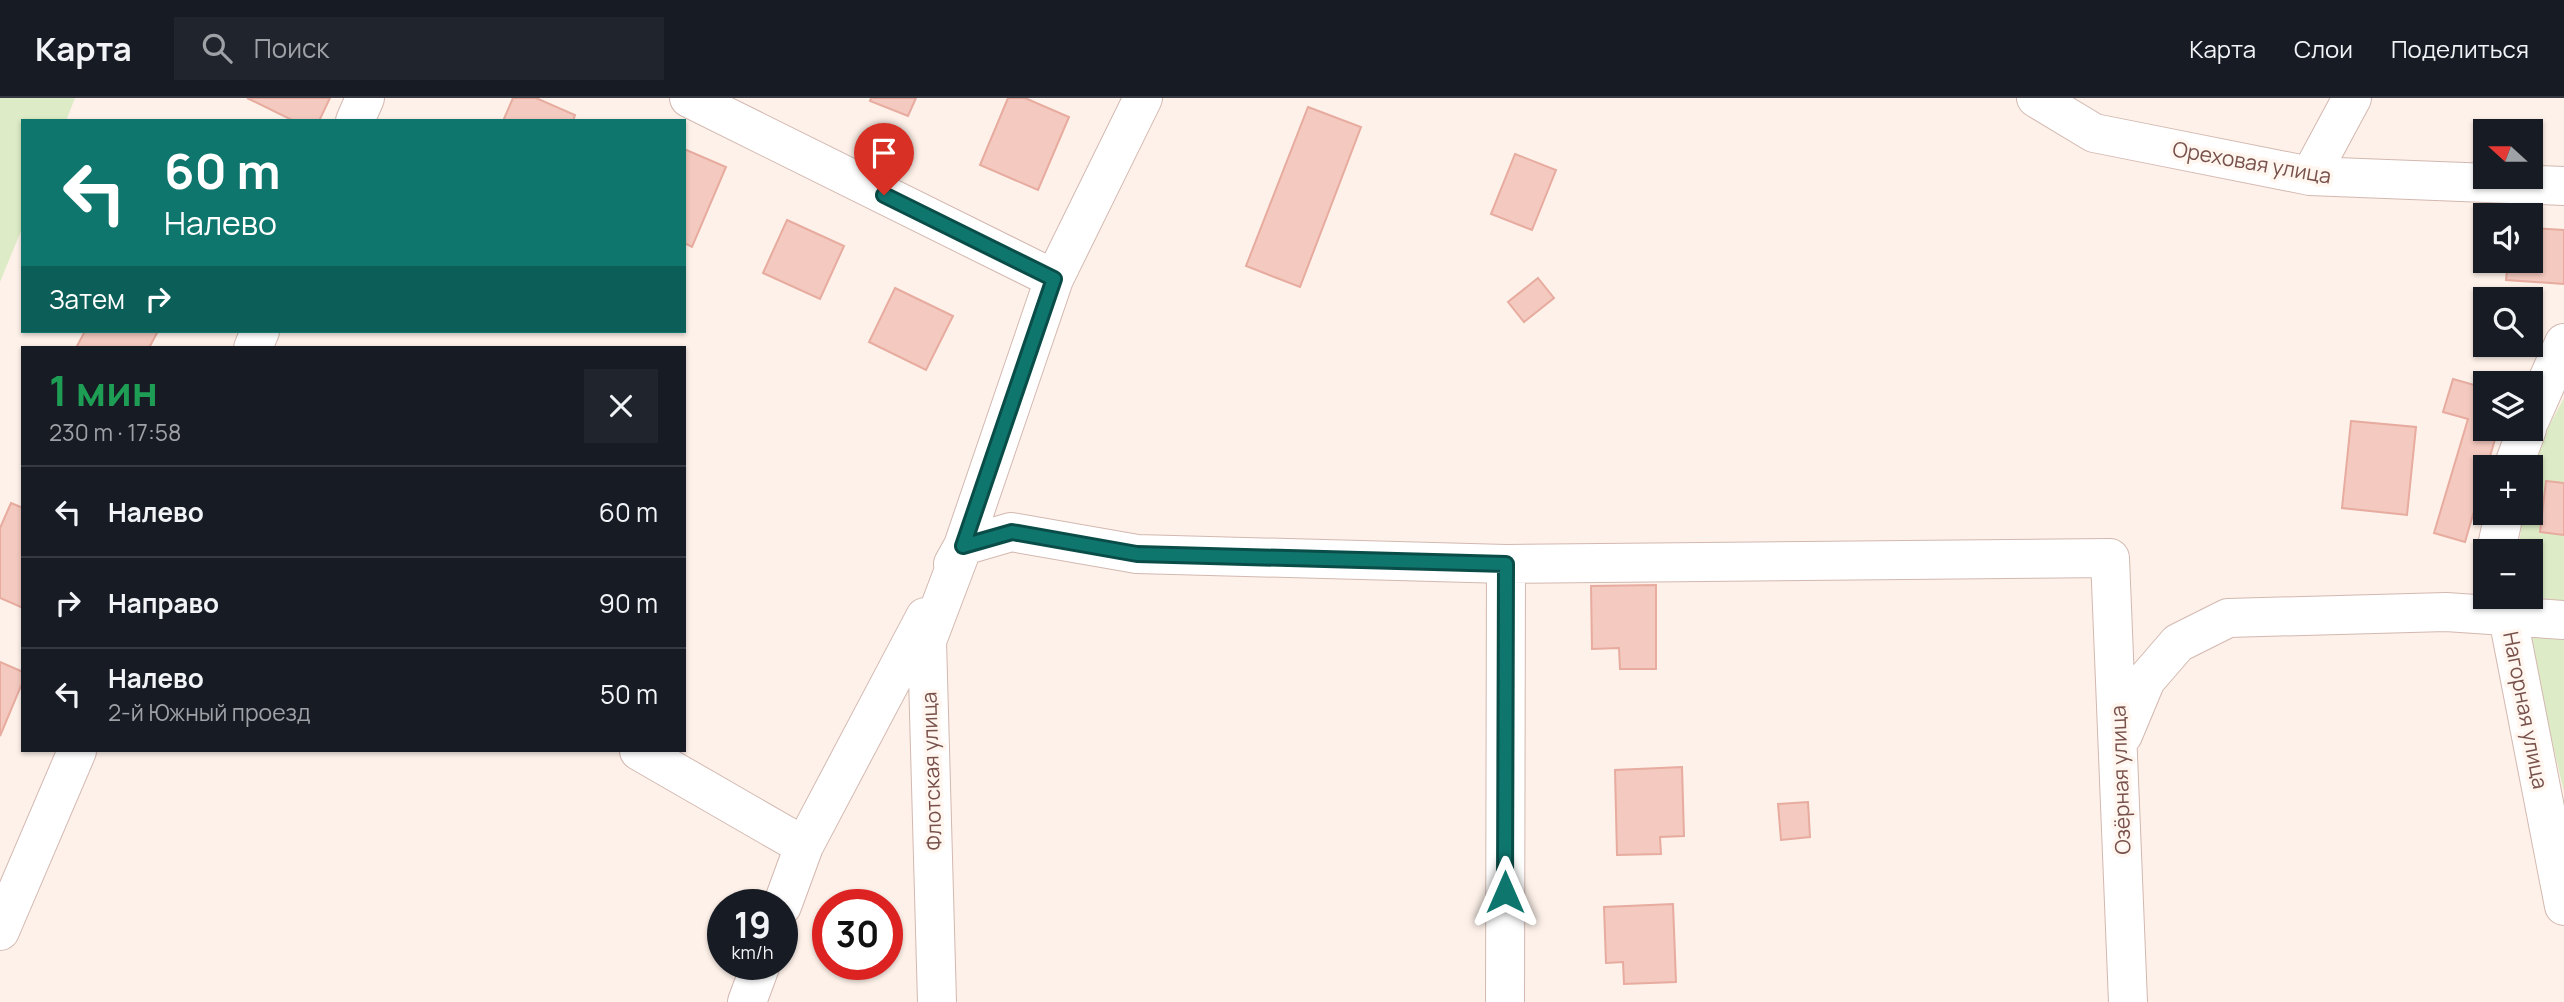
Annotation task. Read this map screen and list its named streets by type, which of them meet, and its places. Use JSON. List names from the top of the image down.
{
  "streets": {
    "street": [
      "Ореховая улица",
      "Нагорная улица",
      "Флотская улица",
      "Озёрная улица"
    ]
  },
  "north": "left",
  "page": {
    "header": "Карта",
    "search": "Поиск",
    "nav": ["Карта", "Слои", "Поделиться"],
    "map_buttons": ["+", "−"],
    "turn": ["60 m", "Налево"],
    "then": "Затем",
    "heading": ["1 мин", "230 m · 17:58"],
    "list": [
      {
        "name": "Налево",
        "value": "60 m"
      },
      {
        "name": "Направо",
        "value": "90 m"
      },
      {
        "name": "Налево",
        "note": "2-й Южный проезд",
        "value": "50 m"
      }
    ],
    "speed": "19 km/h",
    "limit": "30"
  }
}
